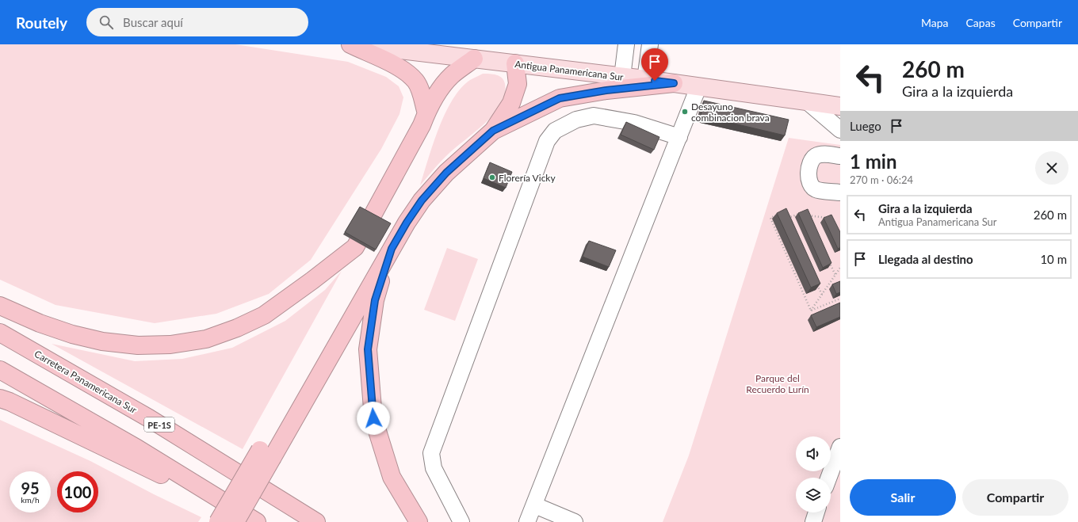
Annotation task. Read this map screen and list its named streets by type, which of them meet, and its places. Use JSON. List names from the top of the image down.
{
  "streets": {
    "highway": ["Carretera Panamericana Sur", "PE-1S"],
    "main road": ["Antigua Panamericana Sur"]
  },
  "parks": ["Parque del Recuerdo Lurín"],
  "places": ["Desayuno combinacion brava", "Florería Vicky"],
  "page": {
    "header": "Routely",
    "search": "Buscar aquí",
    "nav": ["Mapa", "Capas", "Compartir"],
    "turn": ["260 m", "Gira a la izquierda"],
    "then": "Luego",
    "heading": ["1 min", "270 m · 06:24"],
    "list": [
      {
        "name": "Gira a la izquierda",
        "note": "Antigua Panamericana Sur",
        "value": "260 m"
      },
      {
        "name": "Llegada al destino",
        "value": "10 m"
      }
    ],
    "speed": "95 km/h",
    "limit": "100",
    "buttons": ["Salir", "Compartir"]
  }
}
